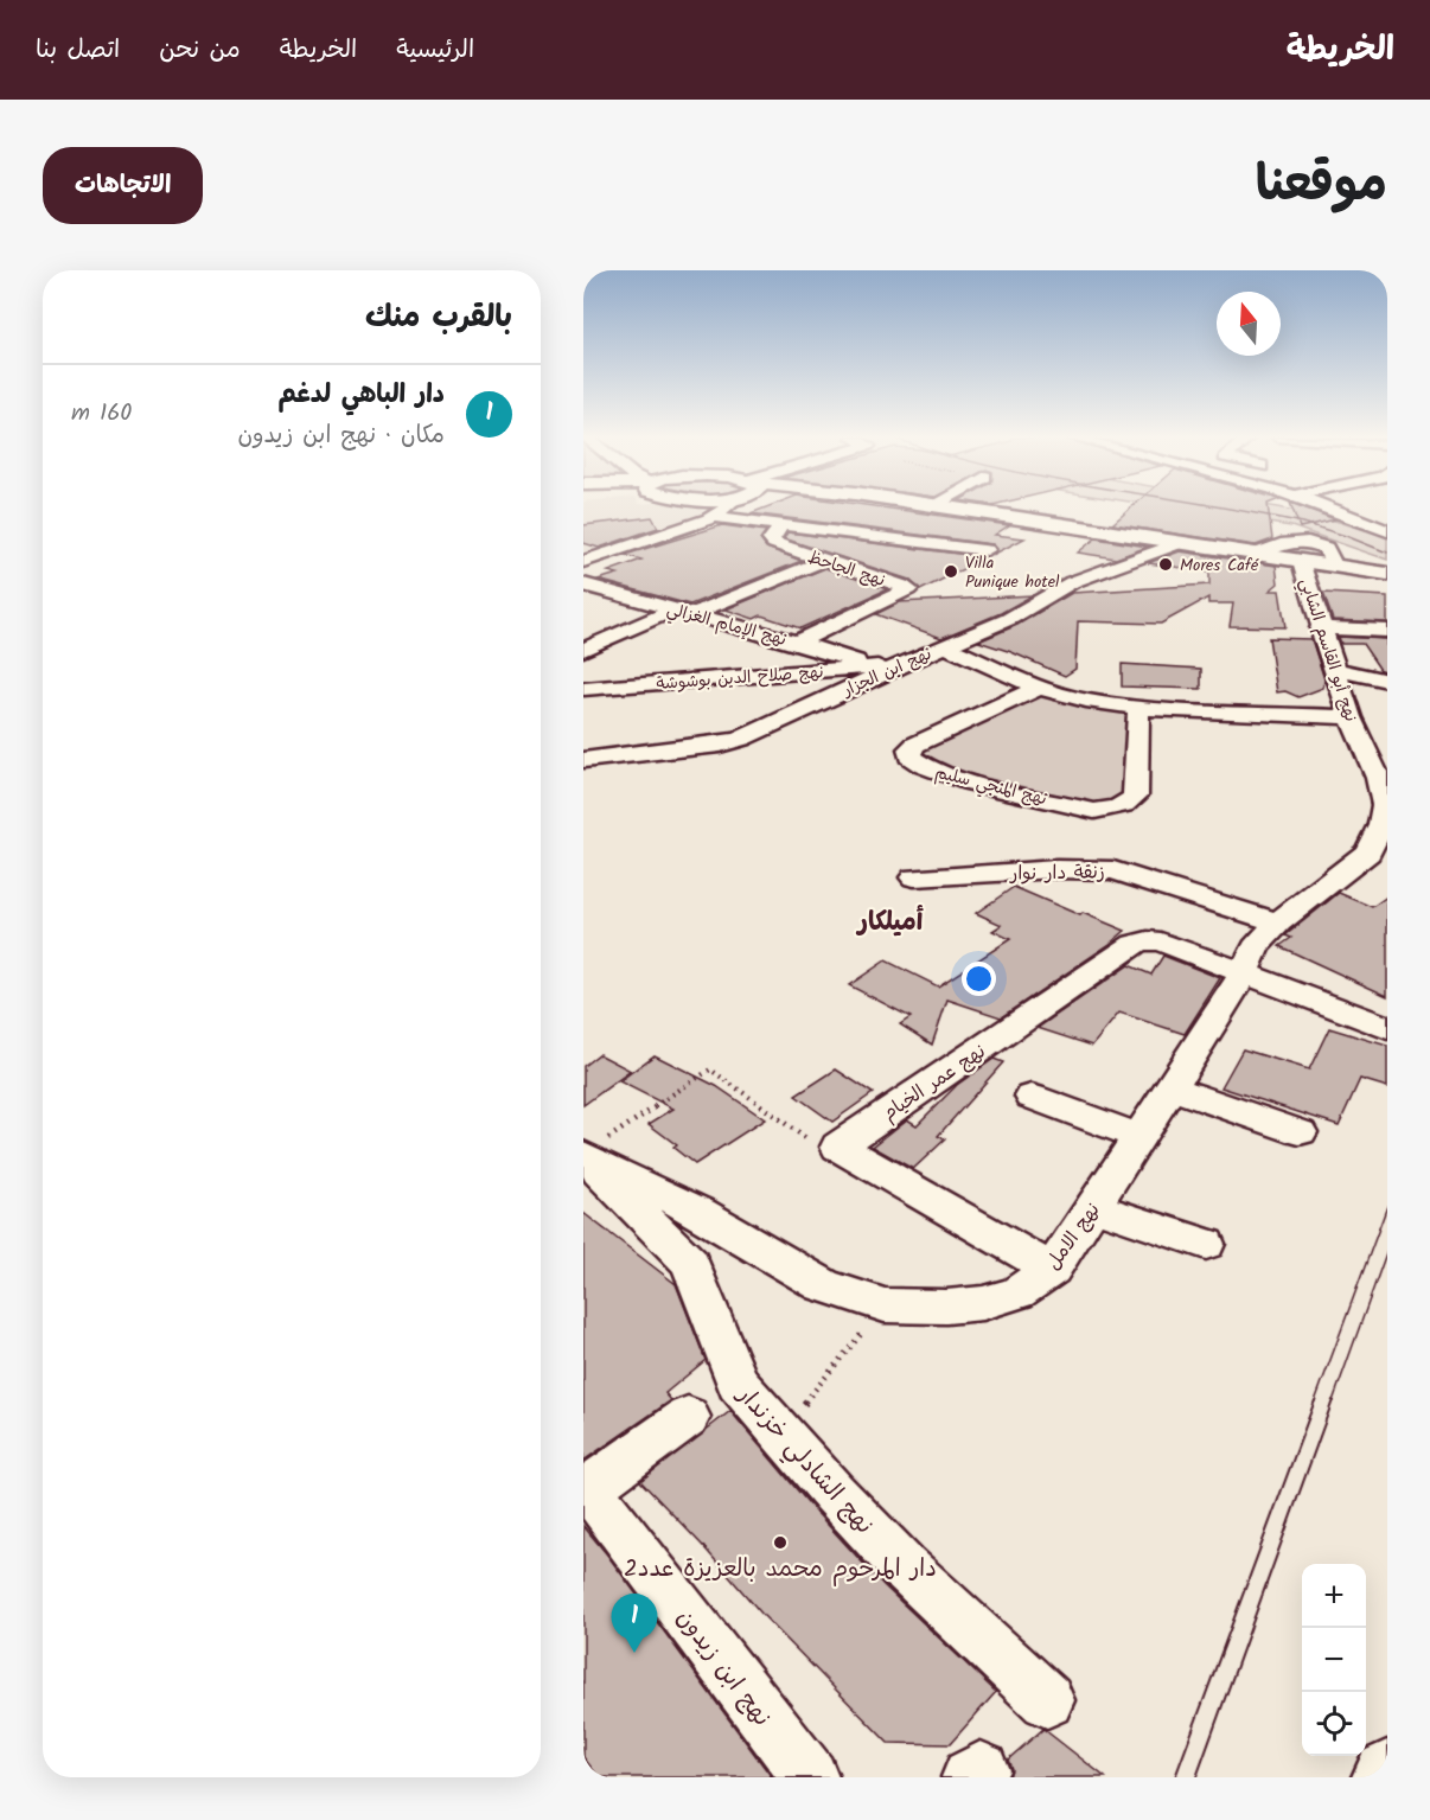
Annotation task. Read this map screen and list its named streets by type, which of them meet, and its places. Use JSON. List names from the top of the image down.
{
  "streets": {
    "street": [
      "نهج الجاحظ",
      "نهج الإمام الغزالي",
      "نهج أبو القاسم الشابي",
      "نهج ابن الجزار",
      "نهج صلاح الدين بوشوشة",
      "نهج المنجي سليم",
      "زنقة دار نوار",
      "نهج عمر الخيام",
      "نهج الامل",
      "نهج الشادلي خزندار",
      "نهج ابن زيدون"
    ]
  },
  "crossings": [
    ["نهج الجاحظ", "نهج الإمام الغزالي"],
    ["نهج الإمام الغزالي", "نهج صلاح الدين بوشوشة"],
    ["نهج أبو القاسم الشابي", "زنقة دار نوار"],
    ["نهج أبو القاسم الشابي", "نهج عمر الخيام"],
    ["نهج أبو القاسم الشابي", "نهج الامل"],
    ["نهج ابن الجزار", "نهج صلاح الدين بوشوشة"],
    ["نهج عمر الخيام", "نهج الامل"],
    ["نهج الامل", "نهج الشادلي خزندار"]
  ],
  "districts": ["أميلكار"],
  "places": ["Mores Café", "Villa Punique hotel", "دار المرحوم محمد بالعزيزة عدد2"],
  "north": "top",
  "page": {
    "header": "الخريطة",
    "nav": [
      "الرئيسية",
      "الخريطة",
      "من نحن",
      "اتصل بنا"
    ],
    "title": "موقعنا",
    "buttons": "الاتجاهات",
    "heading": "بالقرب منك",
    "list": [
      {
        "mark": "1",
        "name": "دار الباهي لدغم",
        "note": "مكان · نهج ابن زيدون",
        "value": "160 m"
      }
    ],
    "map_buttons": ["+", "−"],
    "pins": "1"
  }
}
